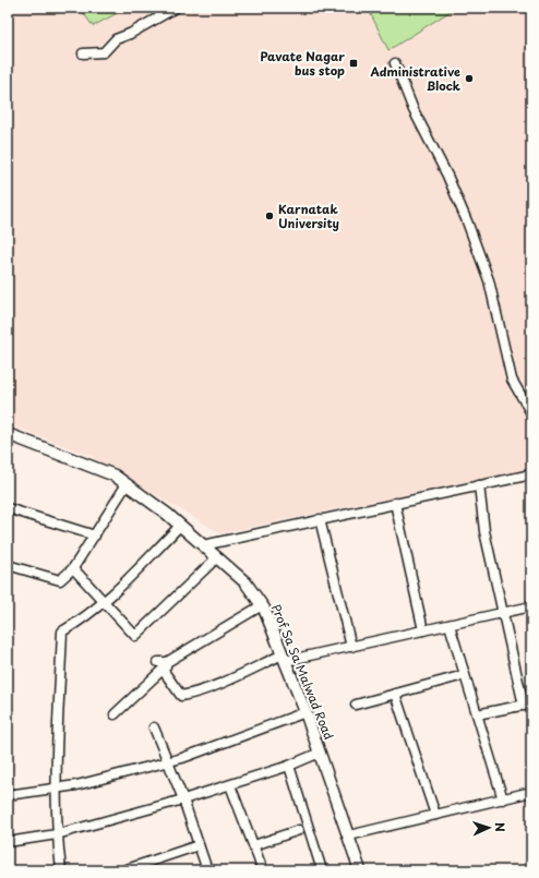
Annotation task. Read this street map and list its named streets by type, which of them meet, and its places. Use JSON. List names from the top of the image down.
{
  "streets": {
    "street": ["Prof Sa Sa Malwad Road"]
  },
  "places": {
    "transit": ["Pavate Nagar bus stop"],
    "other": ["Administrative Block", "Karnatak University"]
  },
  "north": "right"
}
